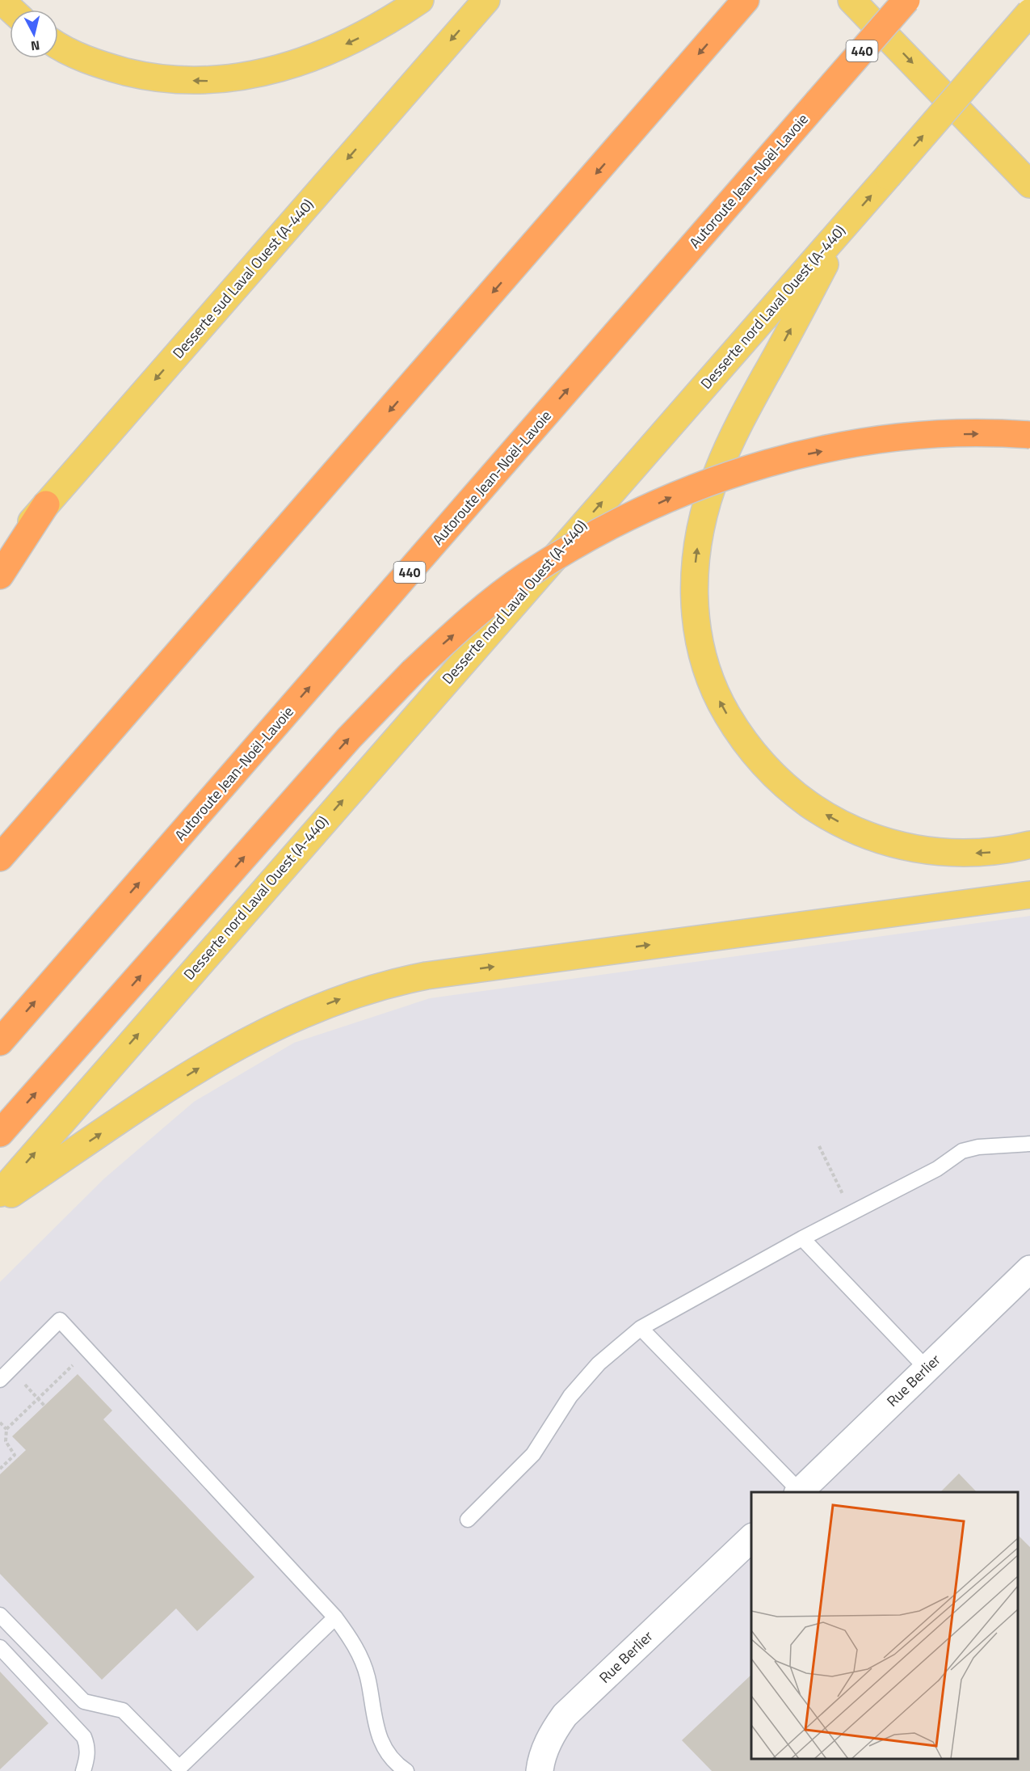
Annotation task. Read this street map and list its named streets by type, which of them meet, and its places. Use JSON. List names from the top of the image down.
{
  "streets": {
    "highway": ["440", "Autoroute Jean-Noël-Lavoie"],
    "main road": ["Desserte sud Laval Ouest (A-440)", "Desserte nord Laval Ouest (A-440)"],
    "street": ["Rue Berlier"]
  },
  "one_way": ["Desserte sud Laval Ouest (A-440)", "Desserte nord Laval Ouest (A-440)"],
  "north": "bottom"
}
